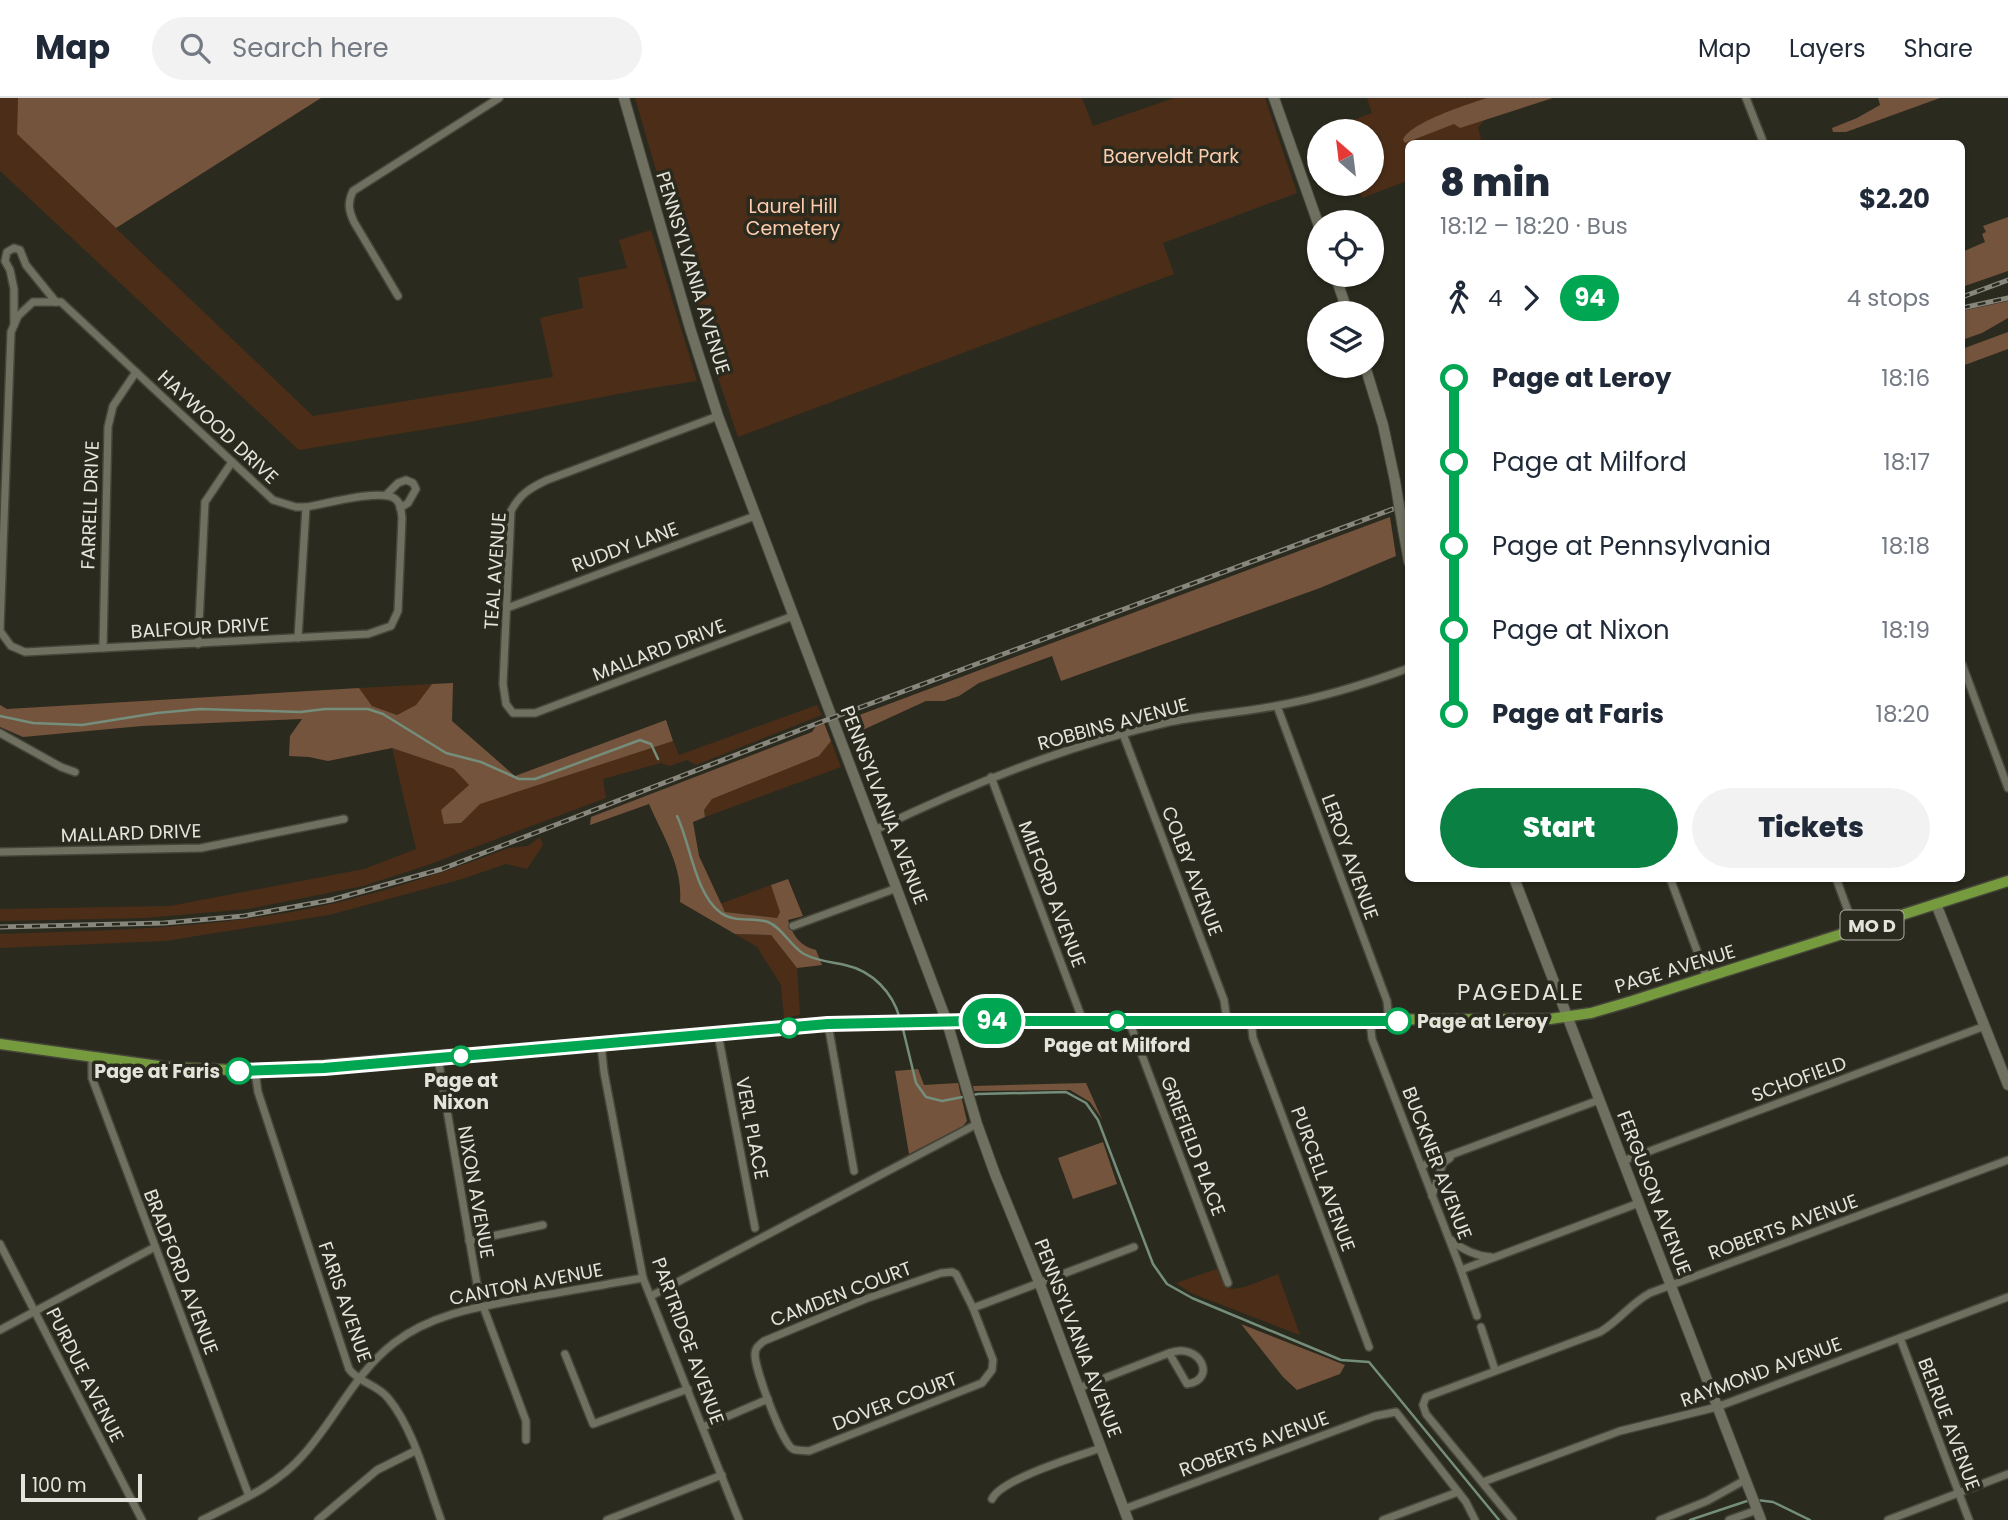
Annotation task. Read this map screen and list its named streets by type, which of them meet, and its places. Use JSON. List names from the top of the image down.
{
  "streets": {
    "main road": ["MO D", "PAGE AVENUE"],
    "street": [
      "PENNSYLVANIA AVENUE",
      "HAYWOOD DRIVE",
      "FARRELL DRIVE",
      "RUDDY LANE",
      "TEAL AVENUE",
      "BALFOUR DRIVE",
      "MALLARD DRIVE",
      "ROBBINS AVENUE",
      "LEROY AVENUE",
      "COLBY AVENUE",
      "MILFORD AVENUE",
      "SCHOFIELD",
      "VERL PLACE",
      "GRIEFIELD PLACE",
      "BUCKNER AVENUE",
      "PURCELL AVENUE",
      "NIXON AVENUE",
      "FERGUSON AVENUE",
      "ROBERTS AVENUE",
      "BRADFORD AVENUE",
      "CANTON AVENUE",
      "CAMDEN COURT",
      "FARIS AVENUE",
      "PARTRIDGE AVENUE",
      "RAYMOND AVENUE",
      "PURDUE AVENUE",
      "DOVER COURT",
      "BELRUE AVENUE"
    ]
  },
  "crossings": [
    ["PENNSYLVANIA AVENUE", "RUDDY LANE"],
    ["PENNSYLVANIA AVENUE", "TEAL AVENUE"],
    ["PENNSYLVANIA AVENUE", "MALLARD DRIVE"],
    ["PENNSYLVANIA AVENUE", "ROBBINS AVENUE"],
    ["PENNSYLVANIA AVENUE", "PAGE AVENUE"],
    ["PENNSYLVANIA AVENUE", "ROBERTS AVENUE"],
    ["HAYWOOD DRIVE", "FARRELL DRIVE"],
    ["HAYWOOD DRIVE", "BALFOUR DRIVE"],
    ["FARRELL DRIVE", "BALFOUR DRIVE"],
    ["RUDDY LANE", "TEAL AVENUE"],
    ["TEAL AVENUE", "MALLARD DRIVE"],
    ["ROBBINS AVENUE", "LEROY AVENUE"],
    ["ROBBINS AVENUE", "COLBY AVENUE"],
    ["ROBBINS AVENUE", "MILFORD AVENUE"],
    ["LEROY AVENUE", "PAGE AVENUE"],
    ["COLBY AVENUE", "PAGE AVENUE"],
    ["MILFORD AVENUE", "PAGE AVENUE"],
    ["PAGE AVENUE", "VERL PLACE"],
    ["PAGE AVENUE", "GRIEFIELD PLACE"],
    ["PAGE AVENUE", "BUCKNER AVENUE"],
    ["PAGE AVENUE", "PURCELL AVENUE"],
    ["PAGE AVENUE", "NIXON AVENUE"],
    ["PAGE AVENUE", "FERGUSON AVENUE"],
    ["PAGE AVENUE", "BRADFORD AVENUE"],
    ["PAGE AVENUE", "FARIS AVENUE"],
    ["PAGE AVENUE", "PARTRIDGE AVENUE"],
    ["SCHOFIELD", "FERGUSON AVENUE"],
    ["FERGUSON AVENUE", "ROBERTS AVENUE"],
    ["FERGUSON AVENUE", "RAYMOND AVENUE"],
    ["ROBERTS AVENUE", "RAYMOND AVENUE"],
    ["BRADFORD AVENUE", "CANTON AVENUE"],
    ["CANTON AVENUE", "FARIS AVENUE"],
    ["CANTON AVENUE", "PARTRIDGE AVENUE"],
    ["CAMDEN COURT", "DOVER COURT"],
    ["RAYMOND AVENUE", "BELRUE AVENUE"]
  ],
  "districts": ["PAGEDALE"],
  "parks": ["Baerveldt Park", "Laurel Hill Cemetery"],
  "places": [
    "Page at Milford",
    "Page at Leroy",
    "Page at Nixon",
    "Page at Faris"
  ],
  "lines": ["bus line 94"],
  "scale_bar": "100 m",
  "north": "top left",
  "page": {
    "header": "Map",
    "search": "Search here",
    "nav": ["Map", "Layers", "Share"],
    "on_map": "94",
    "heading": ["8 min", "18:12 – 18:20 · Bus", "$2.20"],
    "legs": ["4", "94", "4 stops"],
    "list": [
      {
        "name": "Page at Leroy",
        "value": "18:16"
      },
      {
        "name": "Page at Milford",
        "value": "18:17"
      },
      {
        "name": "Page at Pennsylvania",
        "value": "18:18"
      },
      {
        "name": "Page at Nixon",
        "value": "18:19"
      },
      {
        "name": "Page at Faris",
        "value": "18:20"
      }
    ],
    "buttons": ["Start", "Tickets"],
    "scale": "100 m"
  }
}
